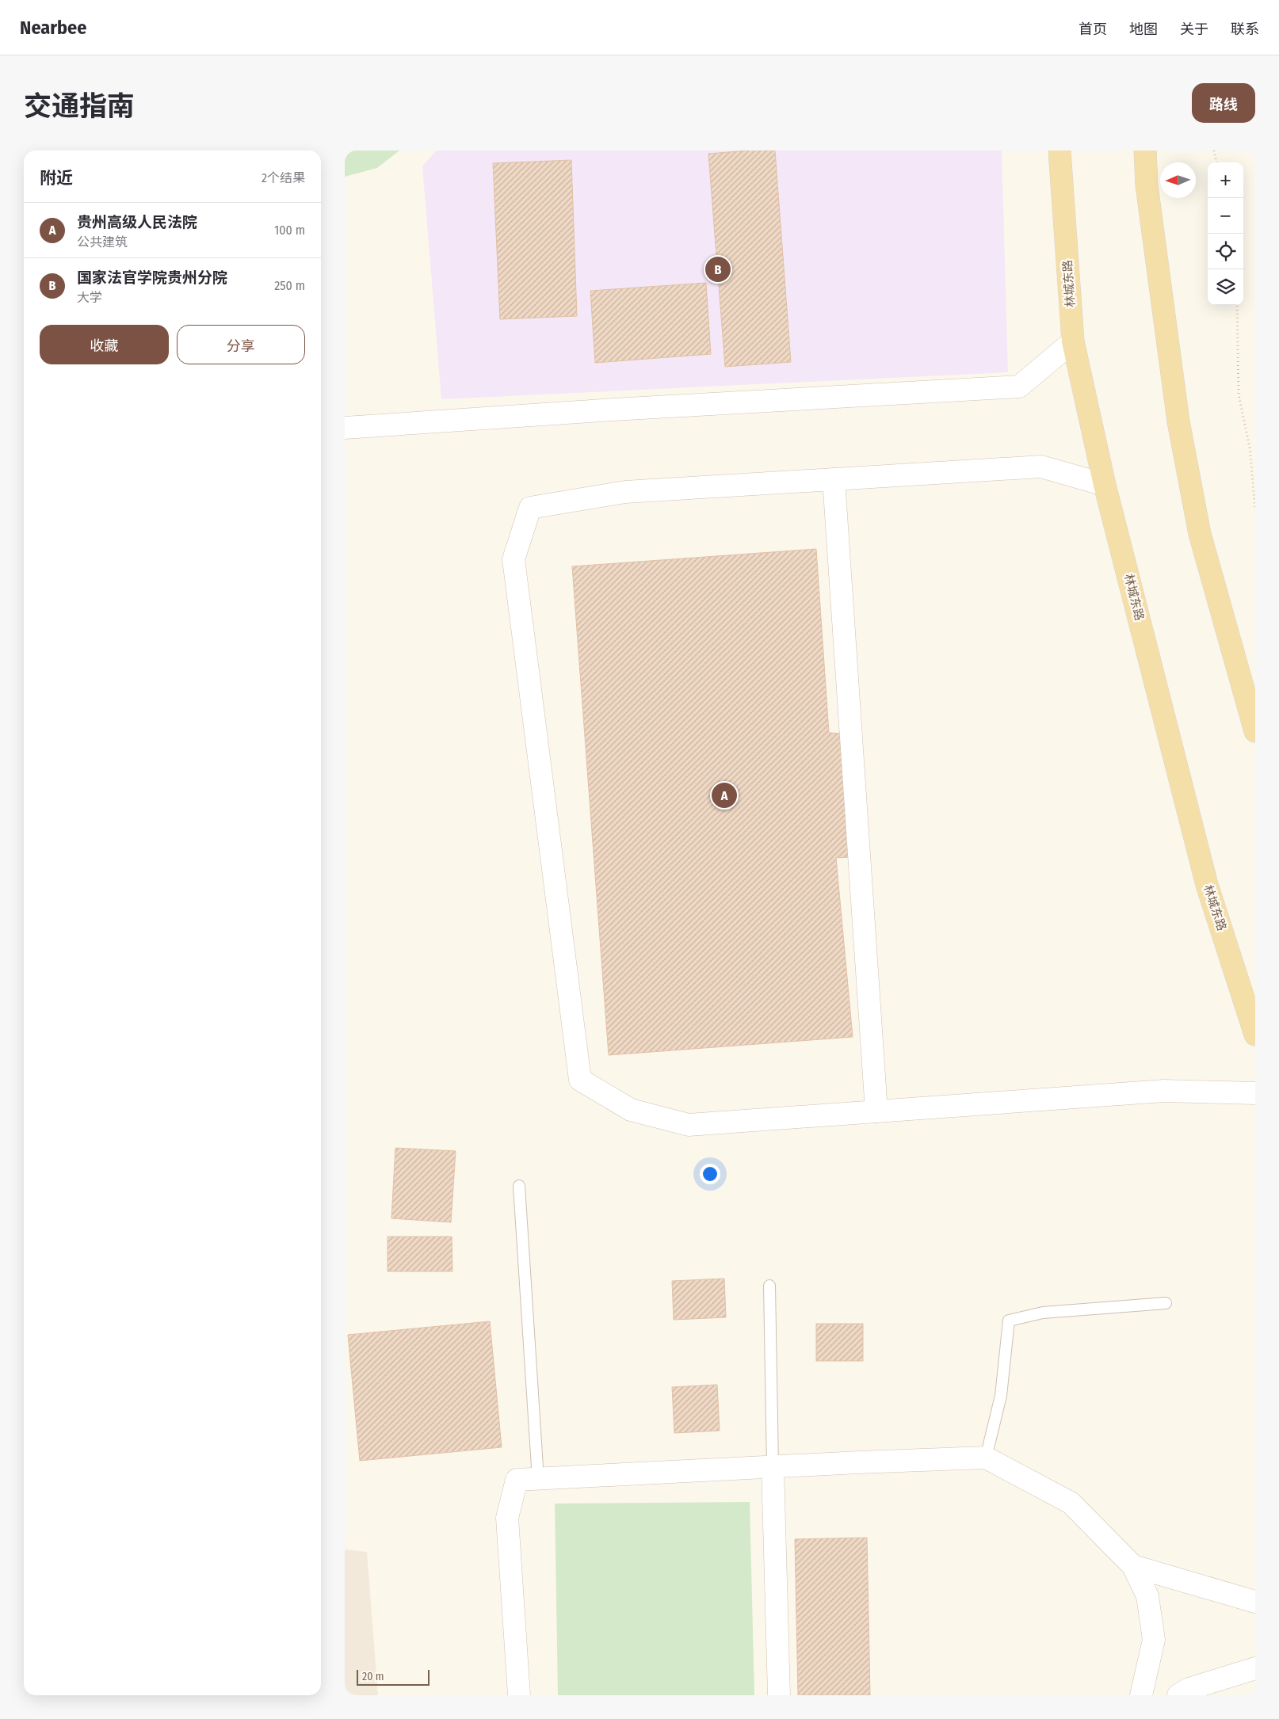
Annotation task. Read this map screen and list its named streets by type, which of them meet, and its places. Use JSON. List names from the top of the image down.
{
  "streets": {
    "main road": ["林城东路"]
  },
  "scale_bar": "20 m",
  "north": "left",
  "page": {
    "header": "Nearbee",
    "nav": [
      "首页",
      "地图",
      "关于",
      "联系"
    ],
    "title": "交通指南",
    "buttons": [
      "路线",
      ["收藏", "分享"]
    ],
    "heading": ["附近", "2个结果"],
    "map_buttons": ["+", "−"],
    "list": [
      {
        "mark": "A",
        "name": "贵州高级人民法院",
        "note": "公共建筑",
        "value": "100 m"
      },
      {
        "mark": "B",
        "name": "国家法官学院贵州分院",
        "note": "大学",
        "value": "250 m"
      }
    ],
    "pins": ["B", "A"],
    "scale": "20 m"
  }
}
